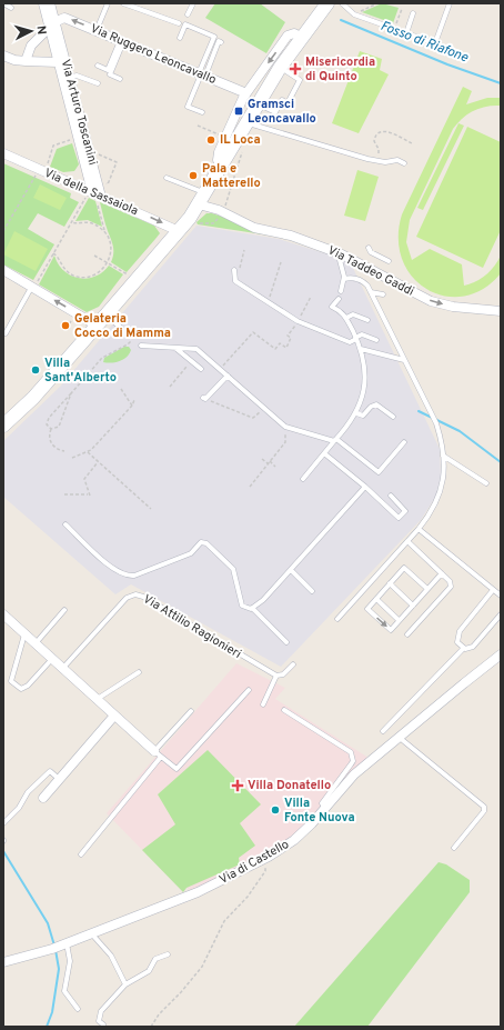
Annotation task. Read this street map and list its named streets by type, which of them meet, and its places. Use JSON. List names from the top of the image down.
{
  "streets": {
    "street": [
      "Via Ruggero Leoncavallo",
      "Via Arturo Toscanini",
      "Via della Sassaiola",
      "Via Taddeo Gaddi",
      "Via di Castello"
    ],
    "lane": ["Via Attilio Ragionieri"]
  },
  "crossings": [
    ["Via Ruggero Leoncavallo", "Via Arturo Toscanini"],
    ["Via Arturo Toscanini", "Via della Sassaiola"]
  ],
  "one_way": ["Via della Sassaiola", "Via Taddeo Gaddi"],
  "water": ["Fosso di Riafone"],
  "places": {
    "health": ["Misericordia di Quinto", "Villa Donatello"],
    "transit": ["Gramsci Leoncavallo"],
    "other": [
      "IL Loca",
      "Pala e Matterello",
      "Gelateria Cocco di Mamma",
      "Villa Sant'Alberto",
      "Villa Fonte Nuova"
    ]
  },
  "north": "right"
}
